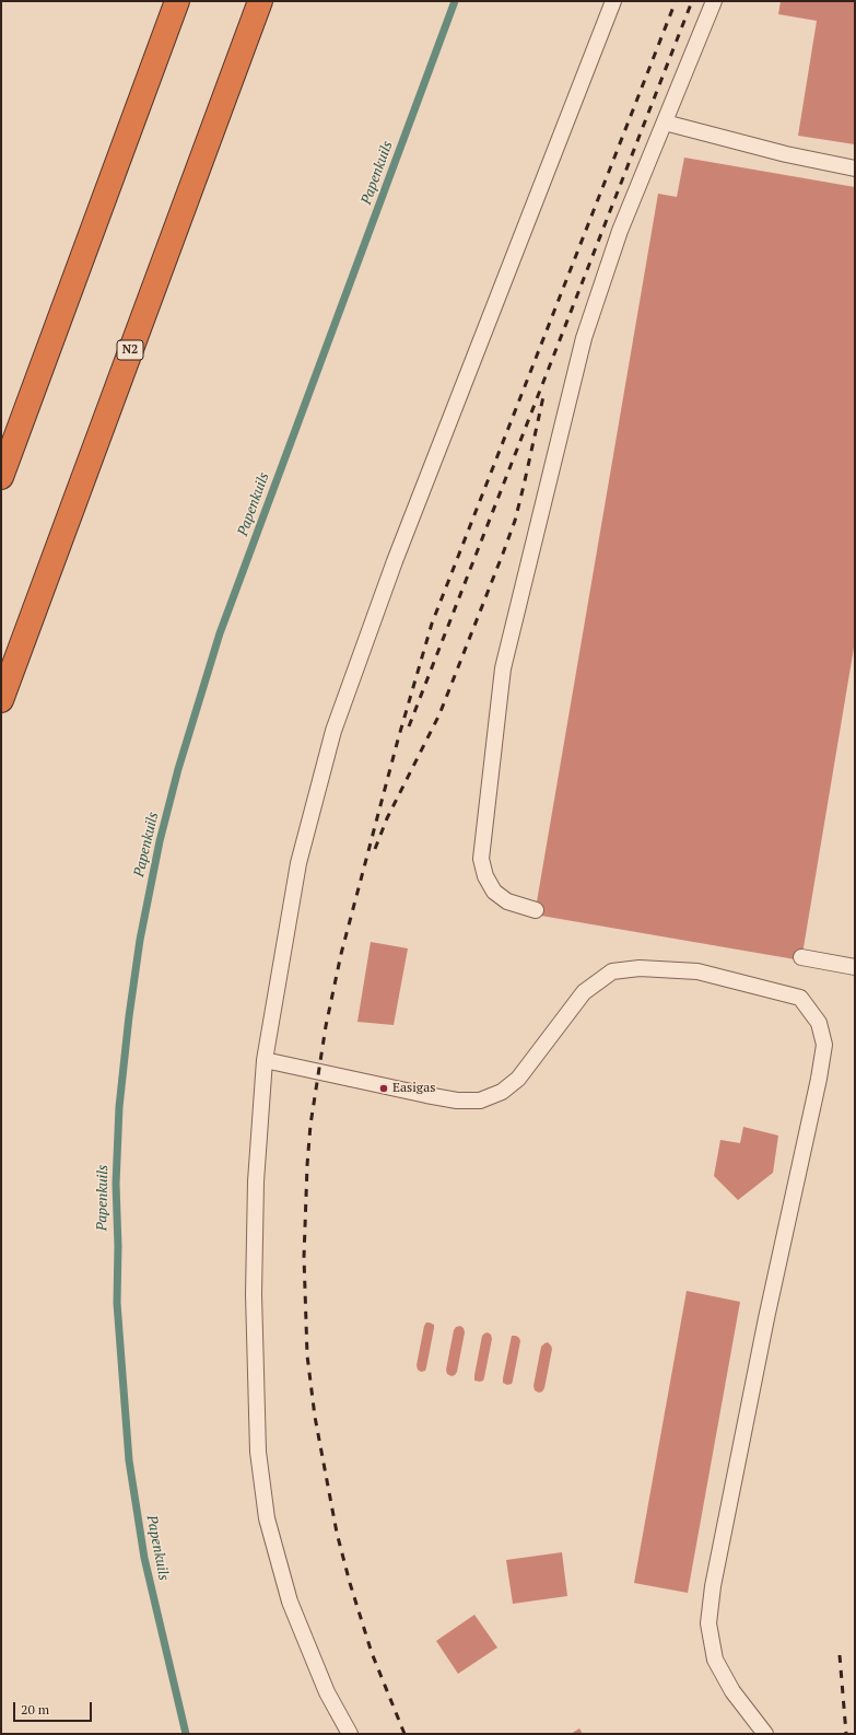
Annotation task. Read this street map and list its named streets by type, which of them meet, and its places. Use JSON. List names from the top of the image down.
{
  "streets": {
    "highway": ["N2"]
  },
  "water": ["Papenkuils"],
  "places": ["Easigas"],
  "scale_bar": "20 m"
}
